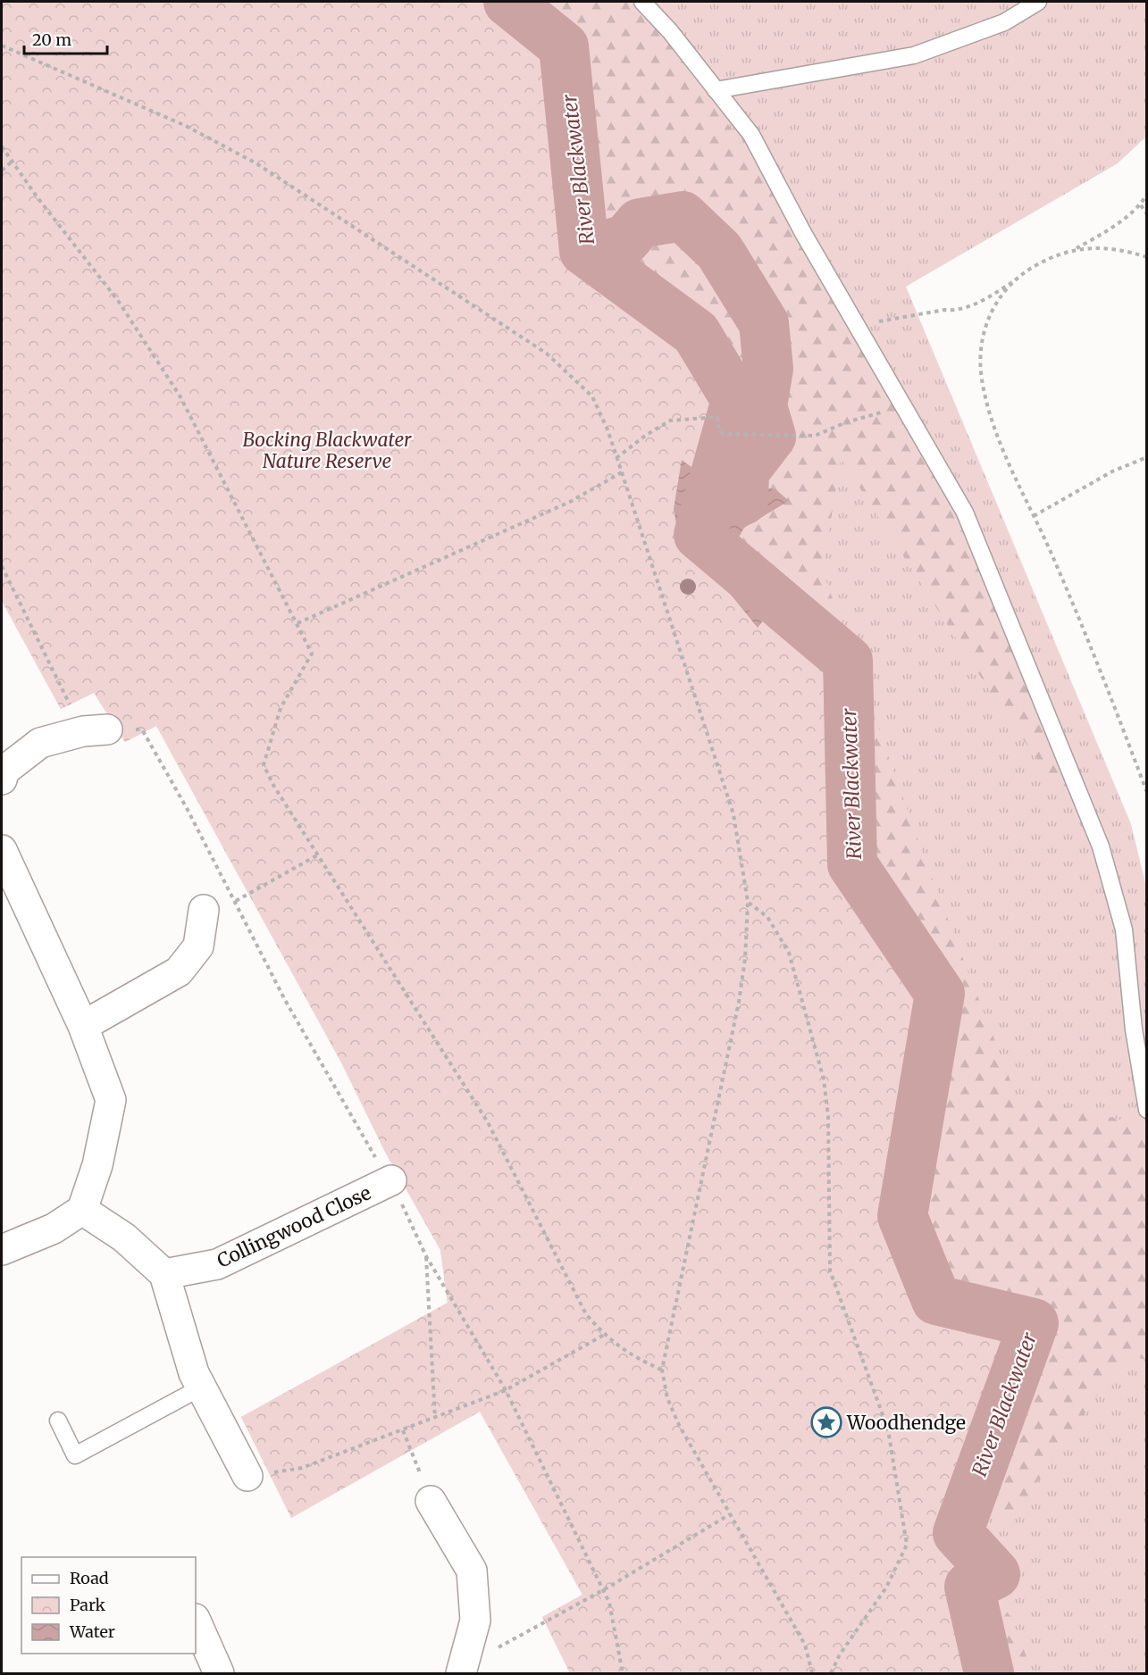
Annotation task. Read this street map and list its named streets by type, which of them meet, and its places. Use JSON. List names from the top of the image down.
{
  "streets": {
    "street": ["Collingwood Close"]
  },
  "water": ["River Blackwater"],
  "parks": ["Bocking Blackwater Nature Reserve"],
  "places": {
    "place": ["Woodhendge"]
  },
  "legend": ["Road", "Park", "Water"],
  "scale_bar": "20 m"
}
